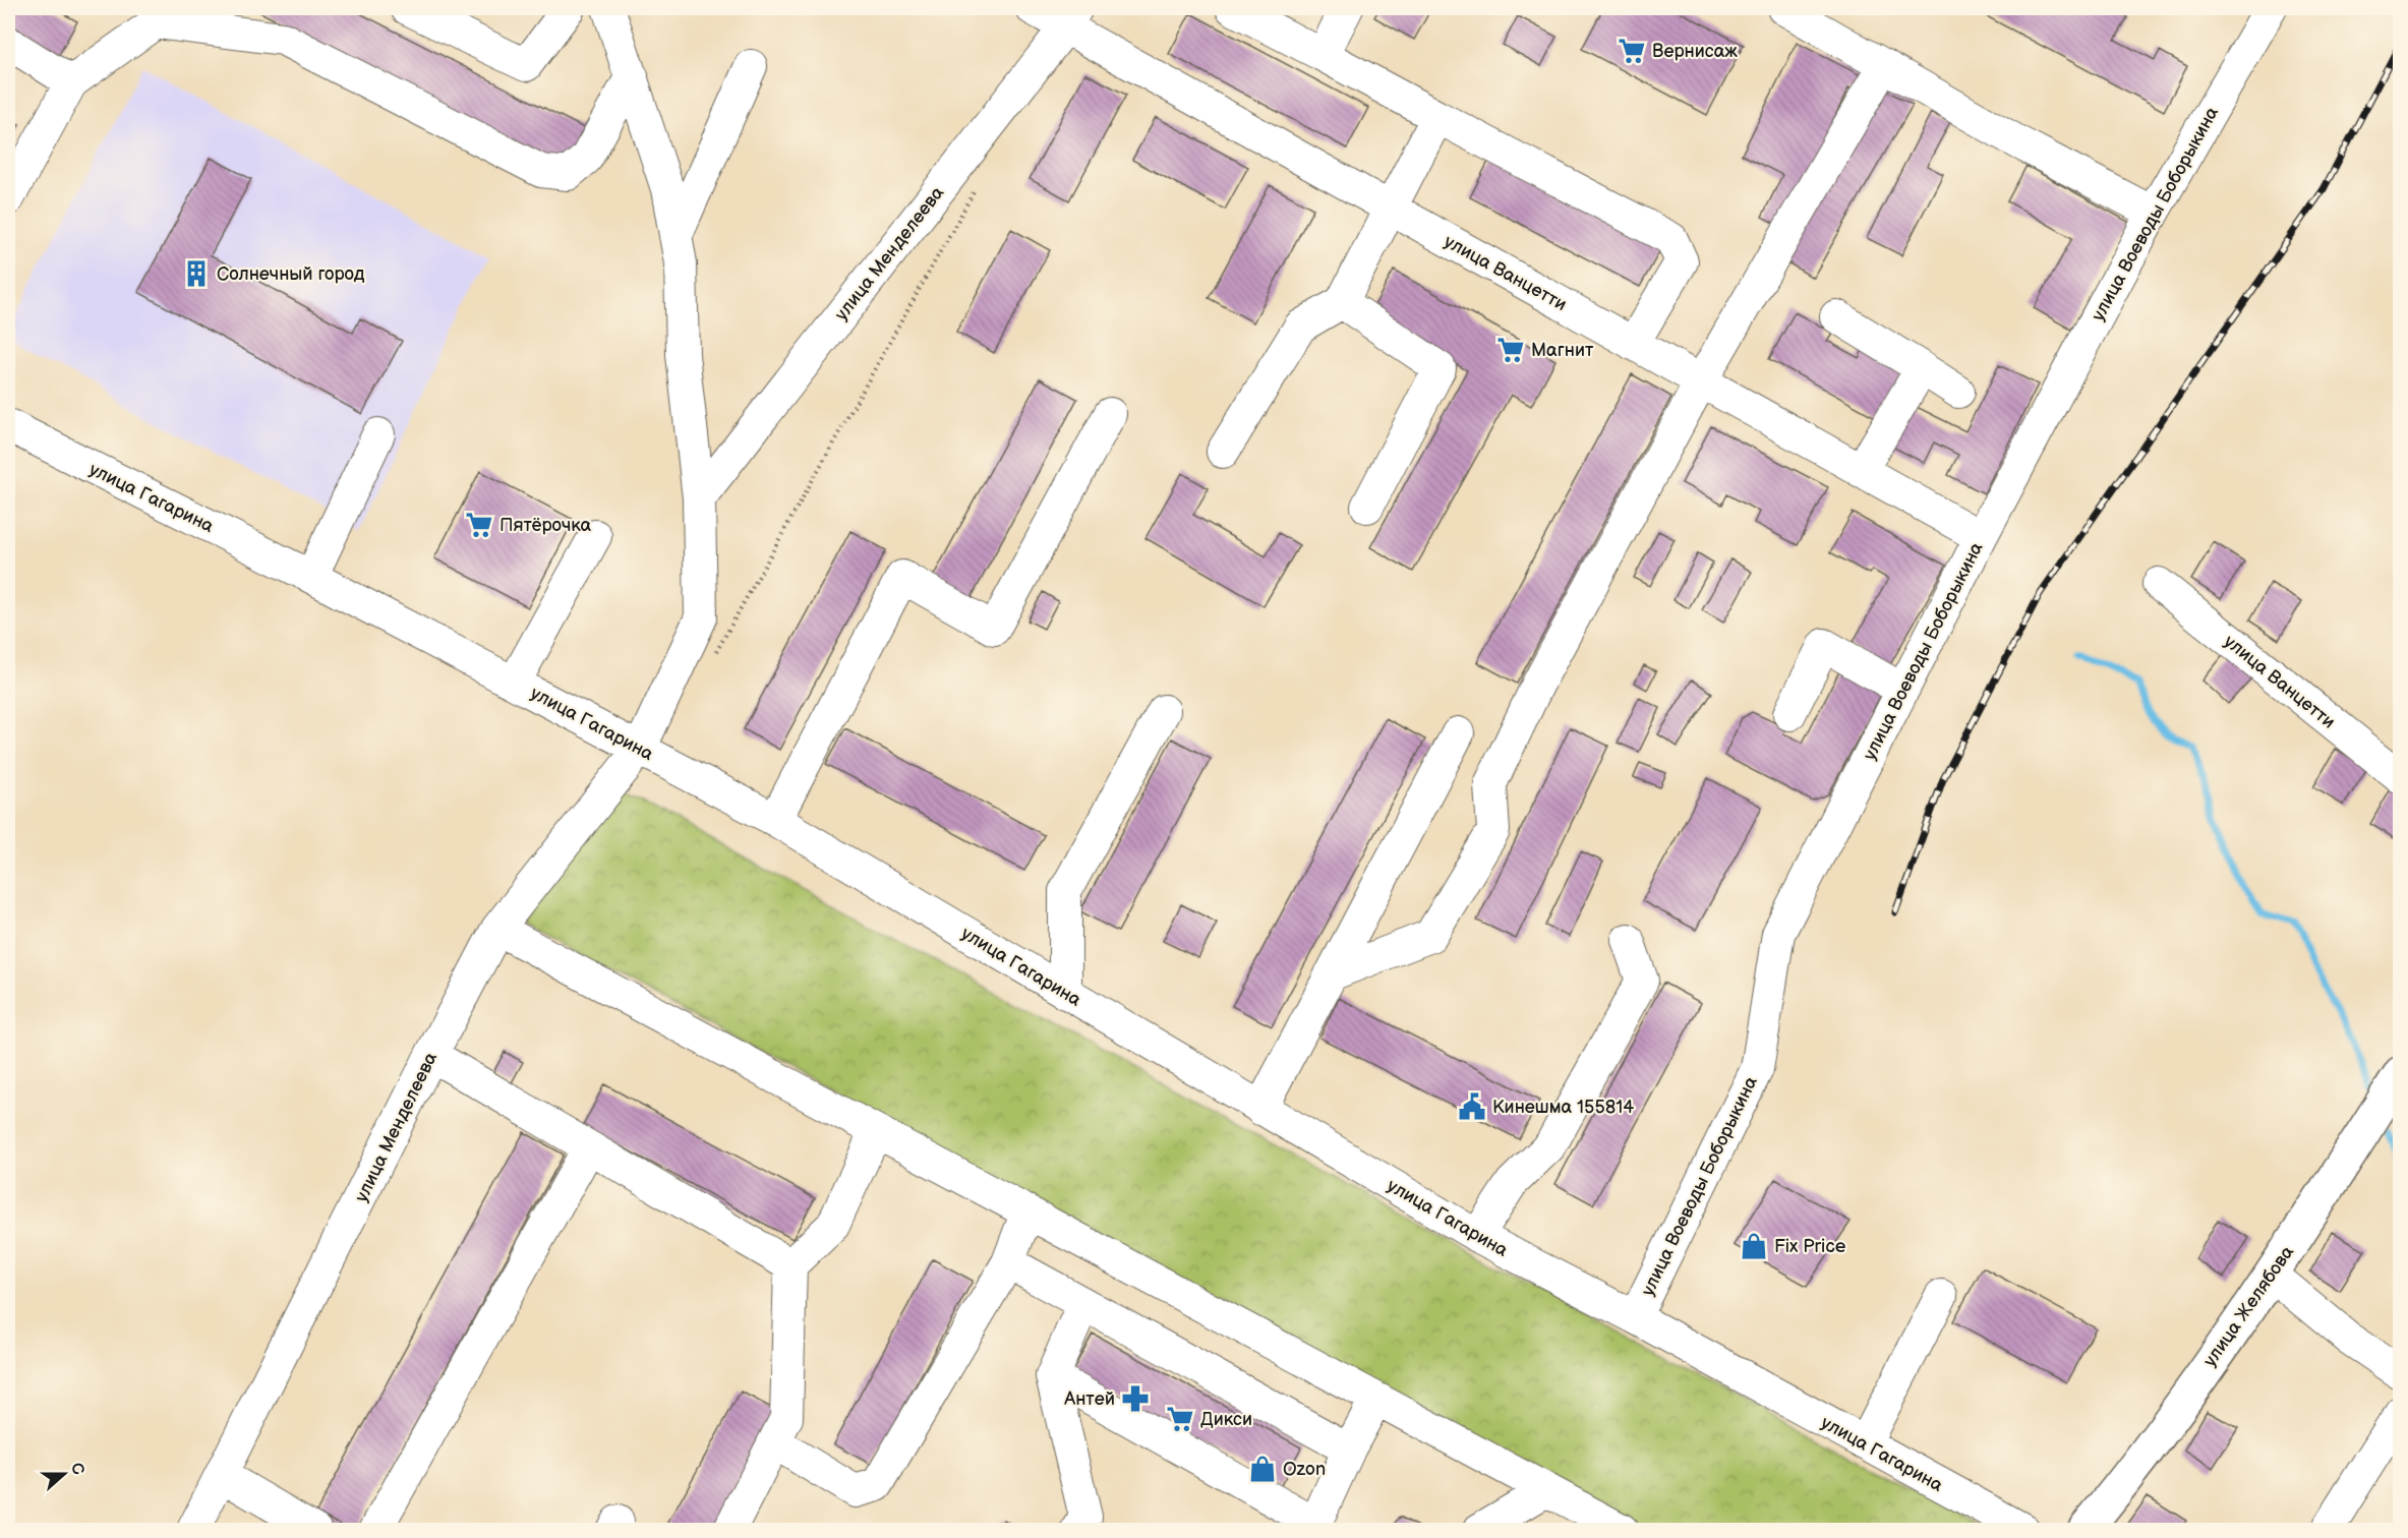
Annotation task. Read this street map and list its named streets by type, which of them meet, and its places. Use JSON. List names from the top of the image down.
{
  "streets": {
    "main road": ["улица Желябова"],
    "street": [
      "улица Воеводы Боборыкина",
      "улица Менделеева",
      "улица Ванцетти",
      "улица Гагарина"
    ]
  },
  "crossings": [
    ["улица Воеводы Боборыкина", "улица Ванцетти"],
    ["улица Воеводы Боборыкина", "улица Гагарина"],
    ["улица Менделеева", "улица Ванцетти"],
    ["улица Менделеева", "улица Гагарина"]
  ],
  "places": {
    "supermarket": [
      "Вернисаж",
      "Магнит",
      "Пятёрочка",
      "Дикси"
    ],
    "building": ["Солнечный город"],
    "public building": ["Кинешма 155814"],
    "shop": ["Fix Price", "Ozon"],
    "pharmacy": ["Антей"]
  },
  "north": "right"
}
